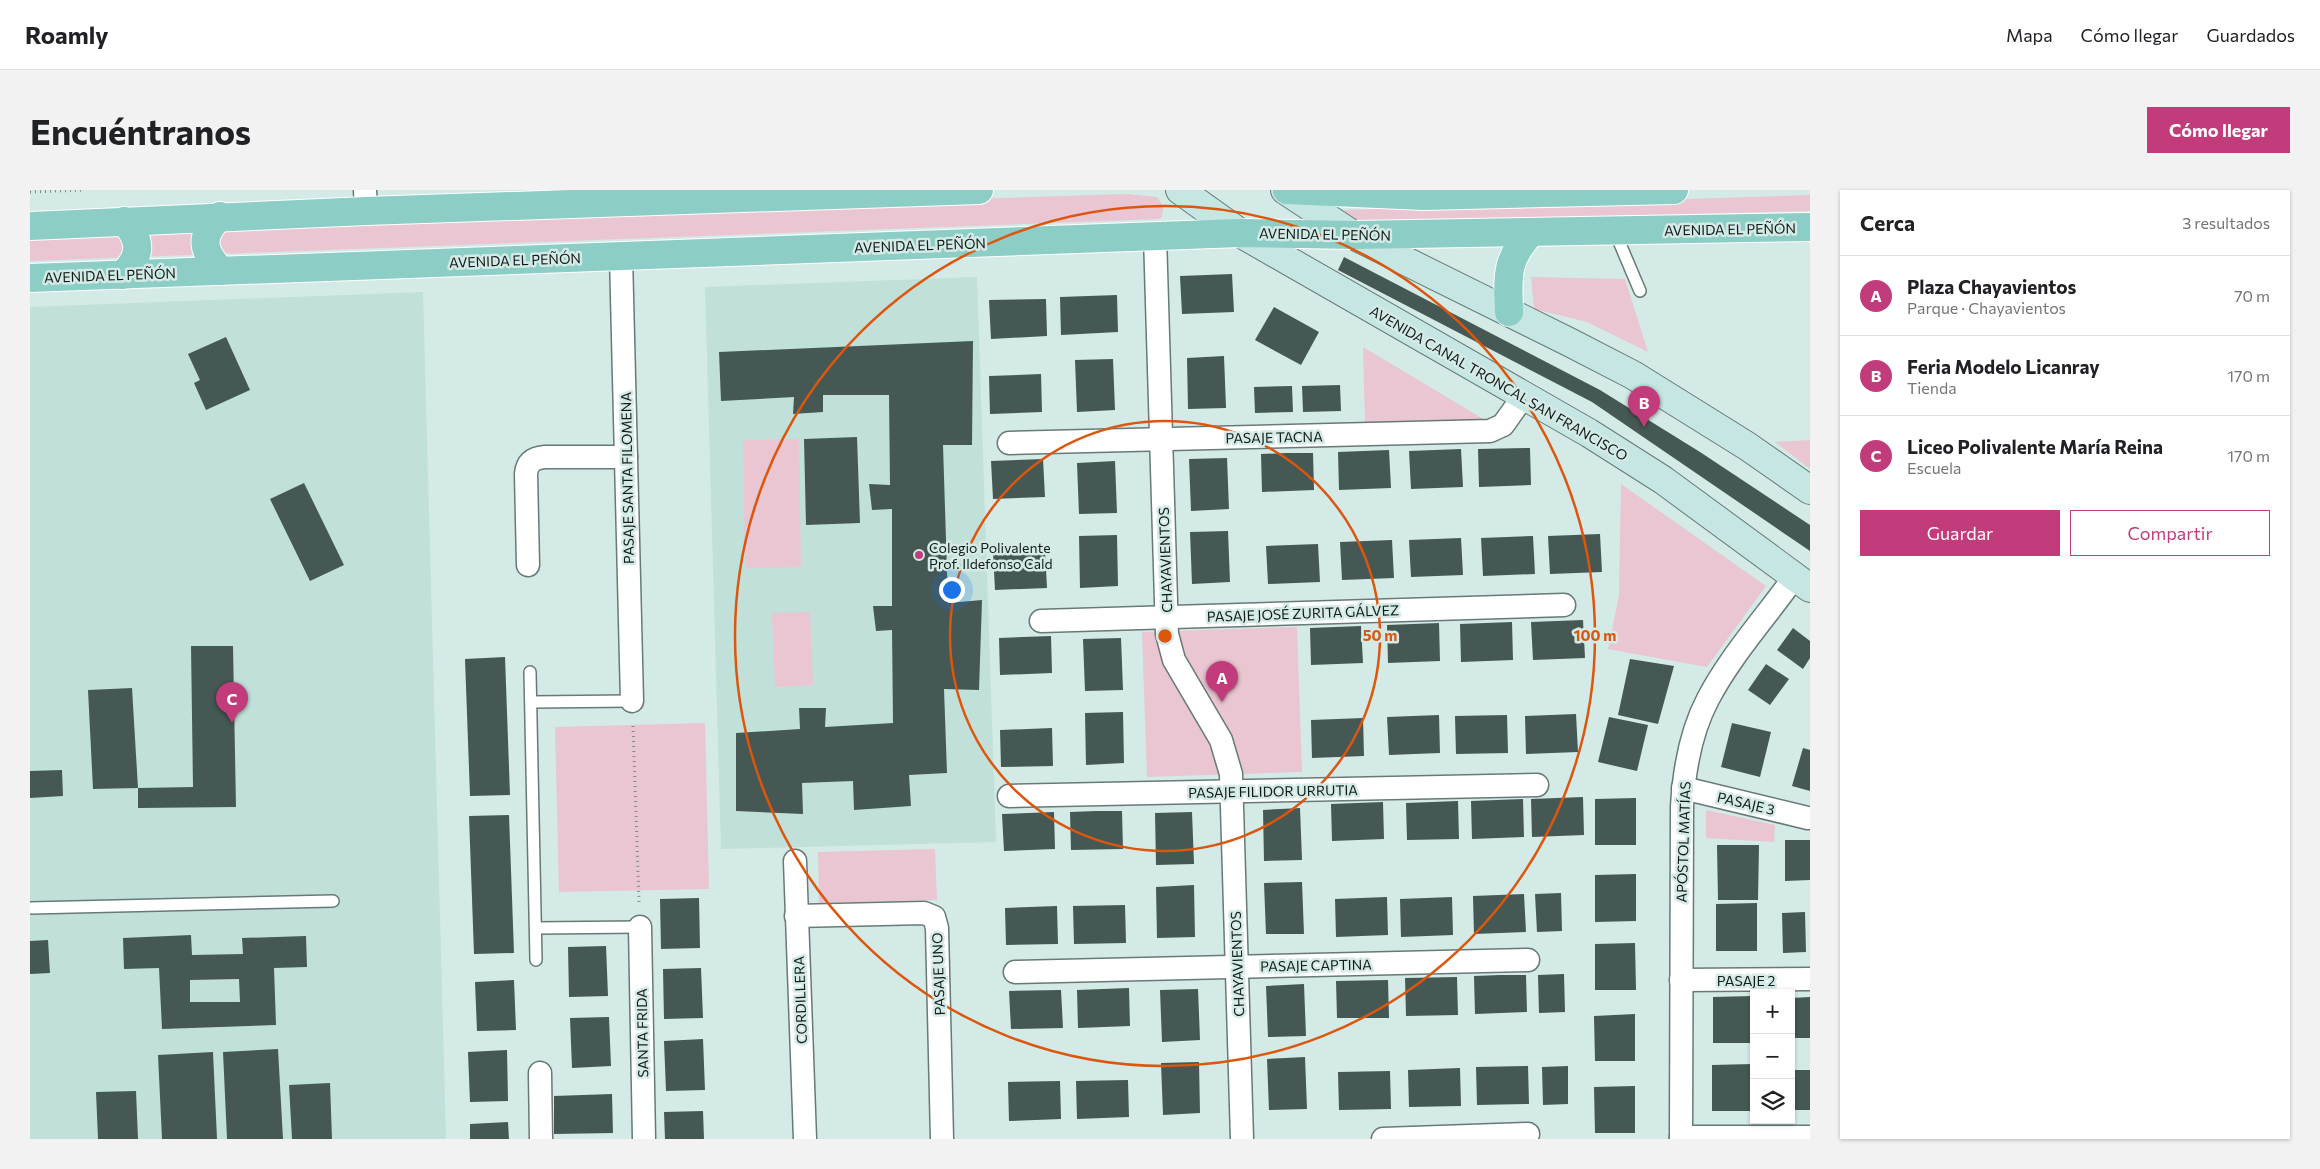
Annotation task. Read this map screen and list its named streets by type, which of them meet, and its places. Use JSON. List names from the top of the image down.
{
  "streets": {
    "main road": ["AVENIDA EL PEÑÓN"],
    "street": [
      "AVENIDA CANAL TRONCAL SAN FRANCISCO",
      "PASAJE TACNA",
      "PASAJE SANTA FILOMENA",
      "CHAYAVIENTOS",
      "PASAJE JOSÉ ZURITA GÁLVEZ",
      "PASAJE FILIDOR URRUTIA",
      "PASAJE 3",
      "APÓSTOL MATÍAS",
      "PASAJE CAPTINA",
      "PASAJE UNO",
      "PASAJE 2",
      "CORDILLERA",
      "SANTA FRIDA"
    ]
  },
  "crossings": [
    ["AVENIDA EL PEÑÓN", "AVENIDA CANAL TRONCAL SAN FRANCISCO"],
    ["AVENIDA EL PEÑÓN", "PASAJE SANTA FILOMENA"],
    ["AVENIDA EL PEÑÓN", "CHAYAVIENTOS"],
    ["AVENIDA CANAL TRONCAL SAN FRANCISCO", "PASAJE TACNA"],
    ["AVENIDA CANAL TRONCAL SAN FRANCISCO", "APÓSTOL MATÍAS"],
    ["PASAJE TACNA", "CHAYAVIENTOS"],
    ["CHAYAVIENTOS", "PASAJE JOSÉ ZURITA GÁLVEZ"],
    ["CHAYAVIENTOS", "PASAJE FILIDOR URRUTIA"],
    ["CHAYAVIENTOS", "PASAJE CAPTINA"],
    ["PASAJE 3", "APÓSTOL MATÍAS"],
    ["APÓSTOL MATÍAS", "PASAJE 2"],
    ["PASAJE UNO", "CORDILLERA"]
  ],
  "places": ["Colegio Polivalente Prof. Ildefonso Cald"],
  "page": {
    "header": "Roamly",
    "nav": ["Mapa", "Cómo llegar", "Guardados"],
    "buttons": [
      "Cómo llegar",
      ["Guardar", "Compartir"]
    ],
    "title": "Encuéntranos",
    "heading": ["Cerca", "3 resultados"],
    "list": [
      {
        "mark": "A",
        "name": "Plaza Chayavientos",
        "note": "Parque · Chayavientos",
        "value": "70 m"
      },
      {
        "mark": "B",
        "name": "Feria Modelo Licanray",
        "note": "Tienda",
        "value": "170 m"
      },
      {
        "mark": "C",
        "name": "Liceo Polivalente María Reina",
        "note": "Escuela",
        "value": "170 m"
      }
    ],
    "pins": ["B", "A", "C"],
    "map_buttons": ["+", "−"]
  },
  "rings": ["50 m", "100 m"]
}
